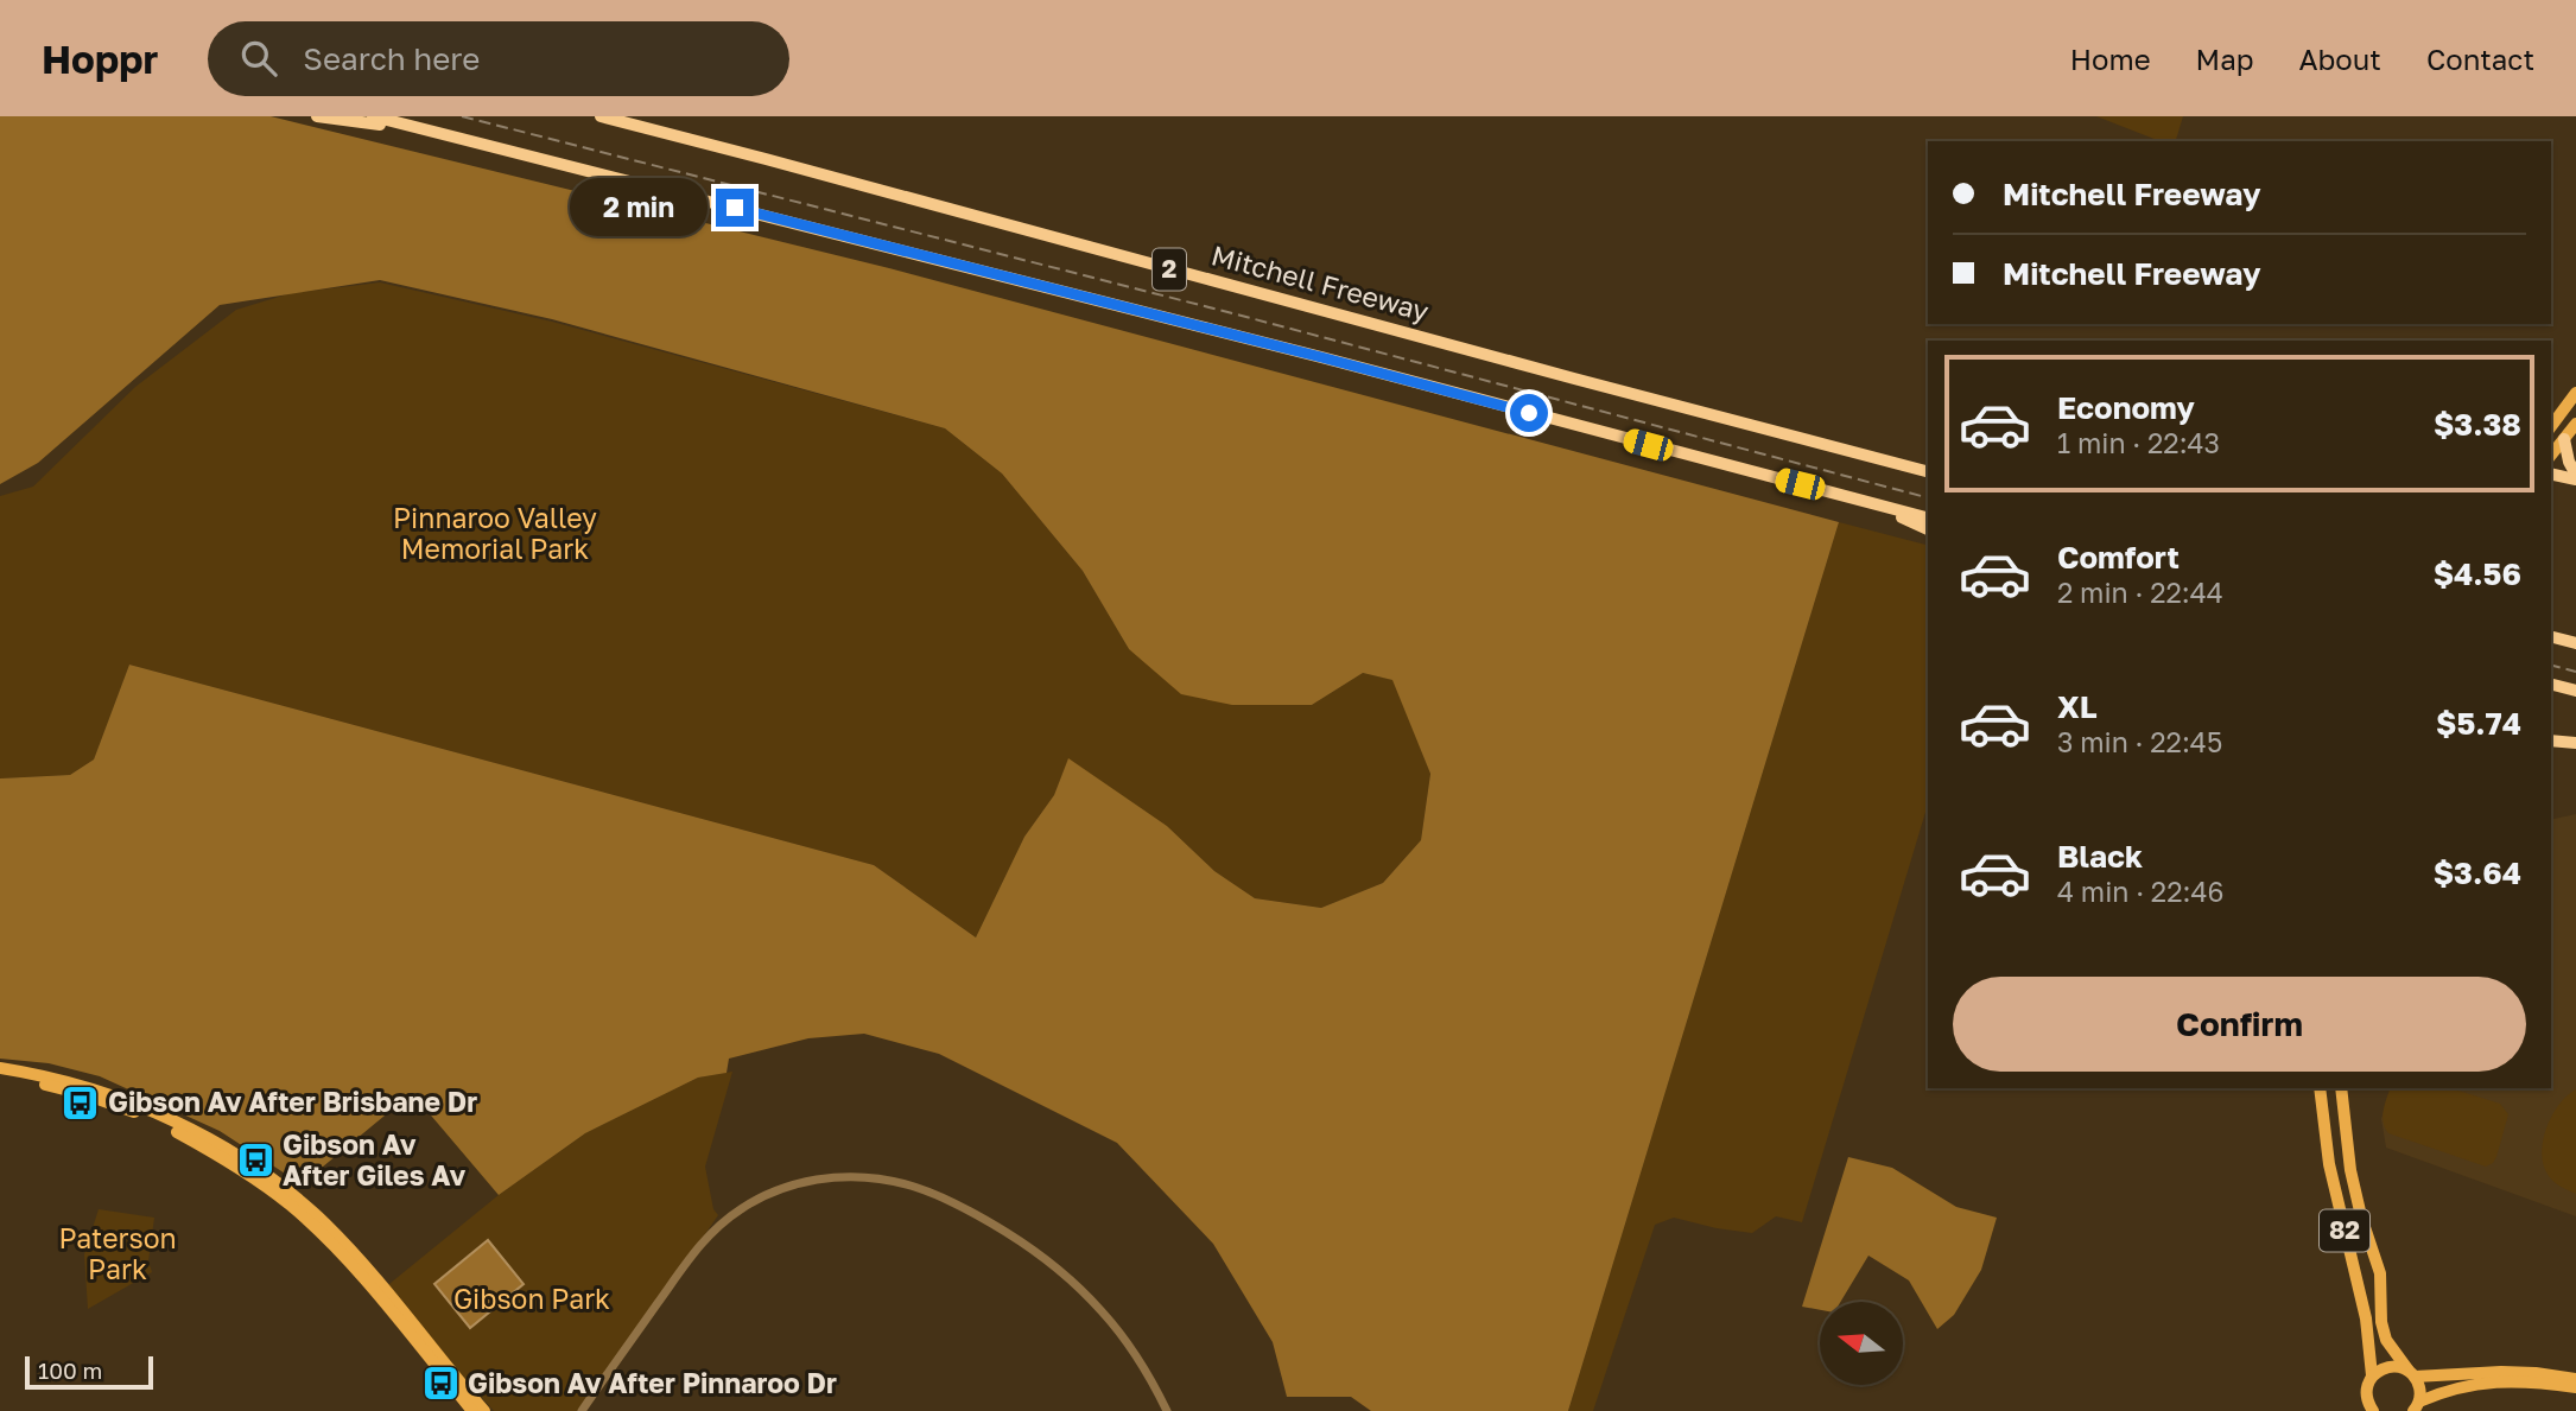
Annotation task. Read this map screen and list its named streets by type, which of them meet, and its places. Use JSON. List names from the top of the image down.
{
  "streets": {
    "highway": ["2", "Mitchell Freeway"],
    "main road": ["82"]
  },
  "parks": ["Pinnaroo Valley Memorial Park", "Paterson Park", "Gibson Park"],
  "places": {
    "bus stop": ["Gibson Av After Brisbane Dr", "Gibson Av After Giles Av", "Gibson Av After Pinnaroo Dr"]
  },
  "scale_bar": "100 m",
  "north": "left",
  "page": {
    "header": "Hoppr",
    "search": "Search here",
    "nav": [
      "Home",
      "Map",
      "About",
      "Contact"
    ],
    "banner": ["Mitchell Freeway", "Mitchell Freeway"],
    "bubble": "2 min",
    "list": [
      {
        "name": "Economy",
        "note": "1 min · 22:43",
        "value": "$3.38"
      },
      {
        "name": "Comfort",
        "note": "2 min · 22:44",
        "value": "$4.56"
      },
      {
        "name": "XL",
        "note": "3 min · 22:45",
        "value": "$5.74"
      },
      {
        "name": "Black",
        "note": "4 min · 22:46",
        "value": "$3.64"
      }
    ],
    "buttons": "Confirm",
    "scale": "100 m"
  }
}
